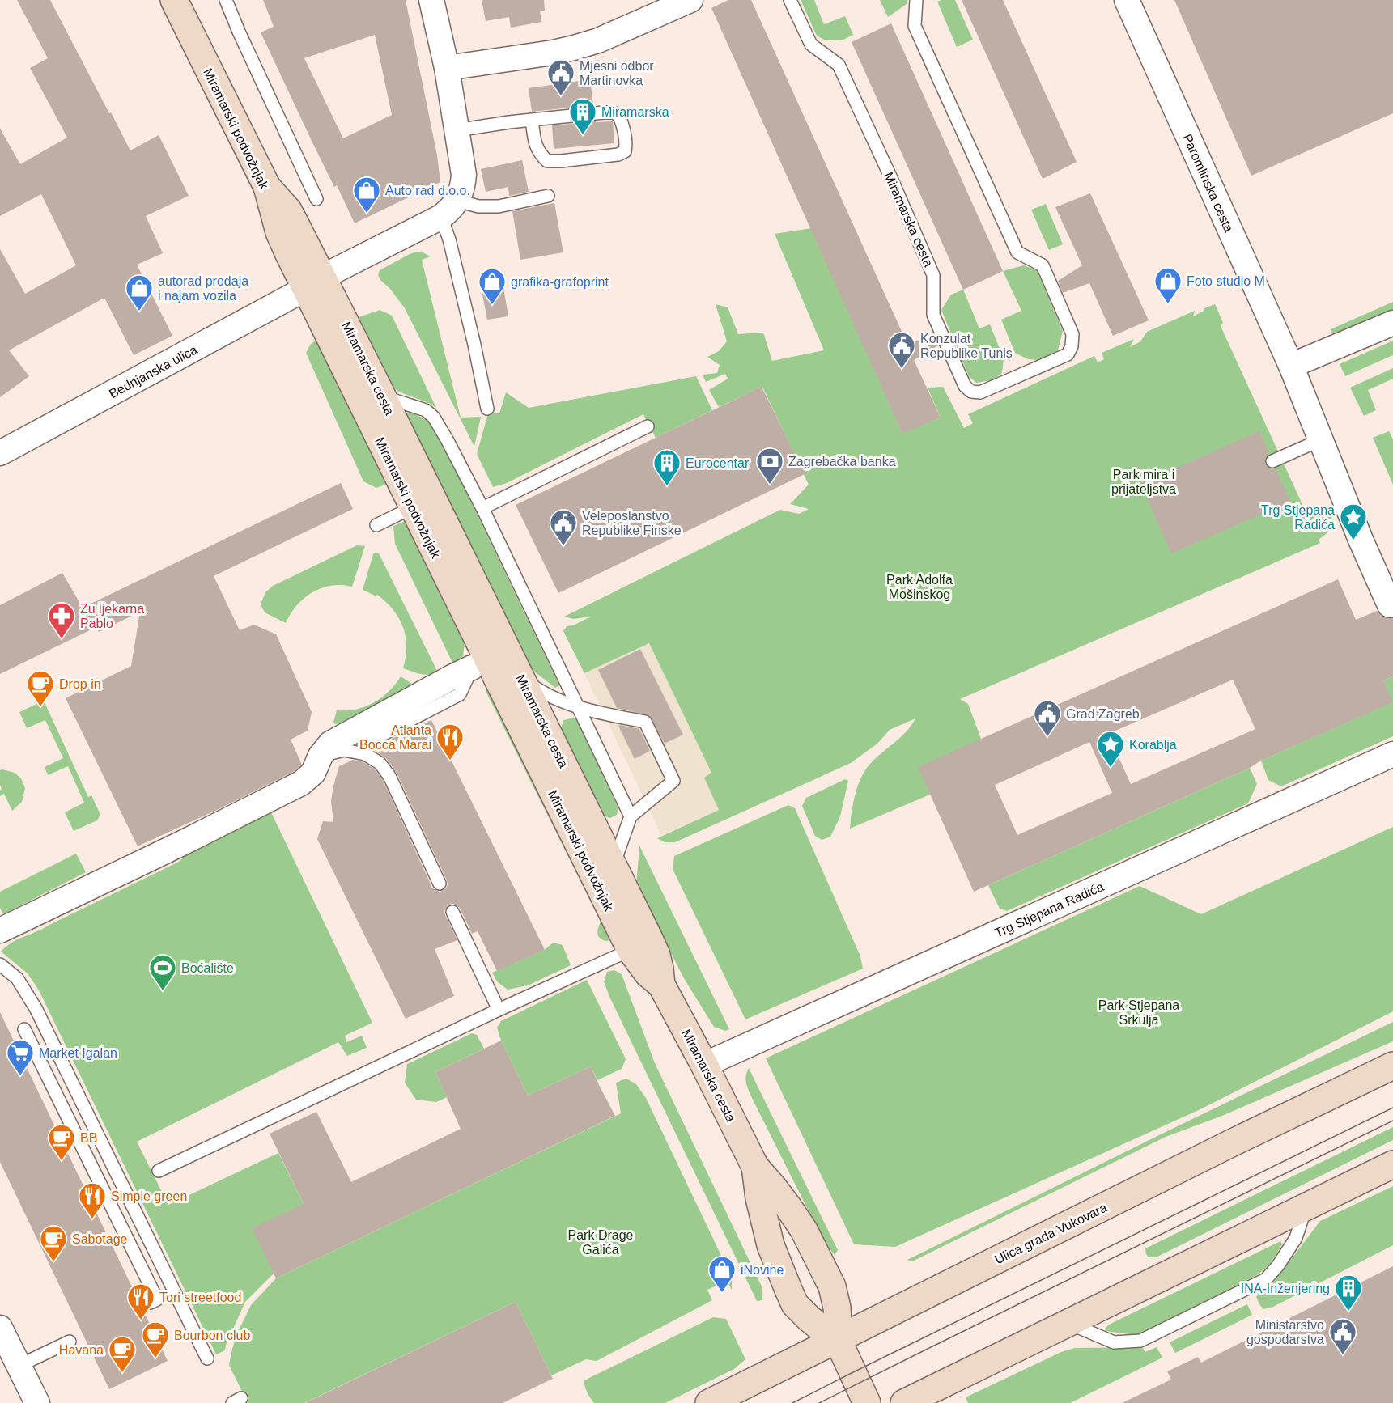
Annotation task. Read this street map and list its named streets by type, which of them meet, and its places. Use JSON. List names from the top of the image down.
{
  "streets": {
    "street": [
      "Miramarski podvožnjak",
      "Paromlinska cesta",
      "Miramarska cesta",
      "Bednjanska ulica",
      "Trg Stjepana Radića",
      "Ulica grada Vukovara"
    ]
  },
  "crossings": [
    ["Miramarski podvožnjak", "Miramarska cesta"],
    ["Miramarski podvožnjak", "Bednjanska ulica"],
    ["Miramarska cesta", "Bednjanska ulica"],
    ["Miramarska cesta", "Trg Stjepana Radića"],
    ["Miramarska cesta", "Ulica grada Vukovara"]
  ],
  "parks": [
    "Park mira i prijateljstva",
    "Park Adolfa Mošinskog",
    "Park Stjepana Srkulja",
    "Park Drage Galića"
  ],
  "places": {
    "public building": [
      "Mjesni odbor Martinovka",
      "Konzulat Republike Tunis",
      "Veleposlanstvo Republike Finske",
      "Grad Zagreb",
      "Ministarstvo gospodarstva"
    ],
    "building": ["Miramarska", "Eurocentar", "INA-Inženjering"],
    "shop": [
      "Auto rad d.o.o.",
      "Foto studio M",
      "grafika-grafoprint",
      "autorad prodaja i najam vozila",
      "iNovine"
    ],
    "bank": ["Zagrebačka banka"],
    "place": ["Trg Stjepana Radića", "Korablja"],
    "pharmacy": ["Zu ljekarna Pablo"],
    "cafe": [
      "Drop in",
      "BB",
      "Sabotage",
      "Bourbon club",
      "Havana"
    ],
    "restaurant": ["Atlanta Bocca Marai", "Simple green", "Tori streetfood"],
    "sports": ["Boćalište"],
    "supermarket": ["Market Igalan"]
  }
}
